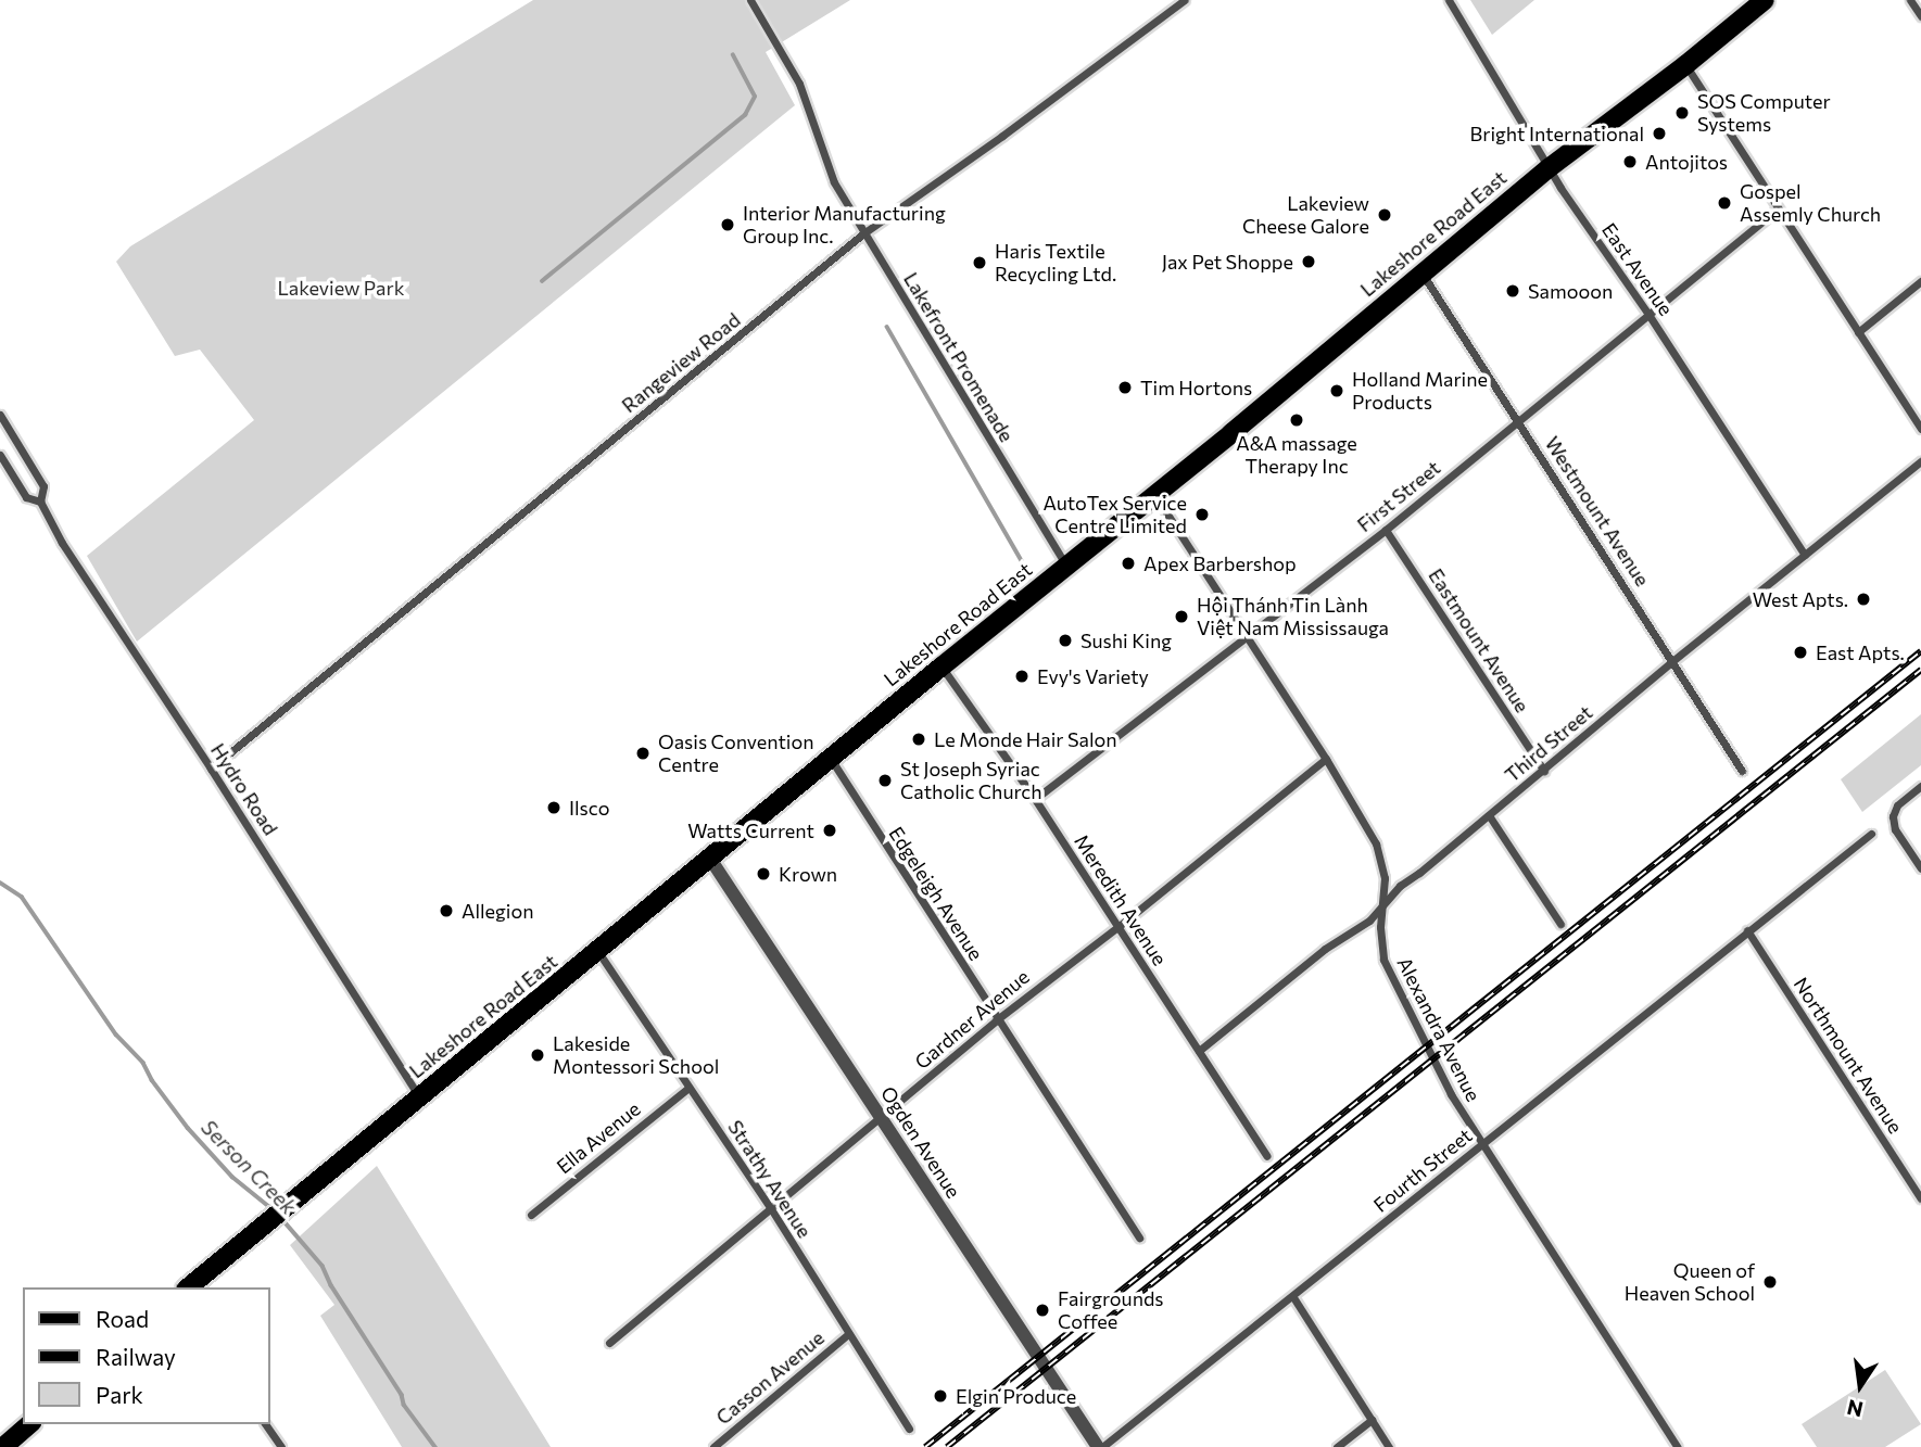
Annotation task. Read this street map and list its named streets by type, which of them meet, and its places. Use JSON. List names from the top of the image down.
{
  "streets": {
    "main road": ["Lakeshore Road East"],
    "street": [
      "East Avenue",
      "Lakefront Promenade",
      "Rangeview Road",
      "First Street",
      "Westmount Avenue",
      "Eastmount Avenue",
      "Third Street",
      "Hydro Road",
      "Edgeleigh Avenue",
      "Meredith Avenue",
      "Gardner Avenue",
      "Alexandra Avenue",
      "Northmount Avenue",
      "Ella Avenue",
      "Ogden Avenue",
      "Fourth Street",
      "Strathy Avenue",
      "Casson Avenue"
    ]
  },
  "crossings": [
    ["Lakeshore Road East", "East Avenue"],
    ["Lakeshore Road East", "Lakefront Promenade"],
    ["Lakeshore Road East", "Westmount Avenue"],
    ["Lakeshore Road East", "Hydro Road"],
    ["Lakeshore Road East", "Edgeleigh Avenue"],
    ["Lakeshore Road East", "Meredith Avenue"],
    ["Lakeshore Road East", "Alexandra Avenue"],
    ["Lakeshore Road East", "Ogden Avenue"],
    ["Lakeshore Road East", "Strathy Avenue"],
    ["East Avenue", "First Street"],
    ["East Avenue", "Third Street"],
    ["Lakefront Promenade", "Rangeview Road"],
    ["Rangeview Road", "Hydro Road"],
    ["First Street", "Westmount Avenue"],
    ["First Street", "Eastmount Avenue"],
    ["First Street", "Meredith Avenue"],
    ["First Street", "Alexandra Avenue"],
    ["Westmount Avenue", "Third Street"],
    ["Eastmount Avenue", "Third Street"],
    ["Third Street", "Meredith Avenue"],
    ["Third Street", "Alexandra Avenue"],
    ["Edgeleigh Avenue", "Gardner Avenue"],
    ["Meredith Avenue", "Gardner Avenue"],
    ["Gardner Avenue", "Alexandra Avenue"],
    ["Gardner Avenue", "Ogden Avenue"],
    ["Gardner Avenue", "Strathy Avenue"],
    ["Alexandra Avenue", "Fourth Street"],
    ["Northmount Avenue", "Fourth Street"],
    ["Ella Avenue", "Strathy Avenue"],
    ["Ogden Avenue", "Fourth Street"],
    ["Strathy Avenue", "Casson Avenue"]
  ],
  "water": ["Serson Creek"],
  "parks": ["Lakeview Park"],
  "places": [
    "SOS Computer Systems",
    "Bright International",
    "Antojitos",
    "Gospel Assemly Church",
    "Lakeview Cheese Galore",
    "Interior Manufacturing Group Inc.",
    "Jax Pet Shoppe",
    "Haris Textile Recycling Ltd.",
    "Samooon",
    "Tim Hortons",
    "Holland Marine Products",
    "A&A massage Therapy Inc",
    "AutoTex Service Centre Limited",
    "Apex Barbershop",
    "West Apts.",
    "Hội Thánh Tin Lành Việt Nam Mississauga",
    "Sushi King",
    "East Apts.",
    "Evy's Variety",
    "Le Monde Hair Salon",
    "Oasis Convention Centre",
    "St Joseph Syriac Catholic Church",
    "Ilsco",
    "Watts Current",
    "Krown",
    "Allegion",
    "Lakeside Montessori School",
    "Queen of Heaven School",
    "Fairgrounds Coffee",
    "Elgin Produce"
  ],
  "legend": ["Road", "Railway", "Park"],
  "north": "bottom"
}
